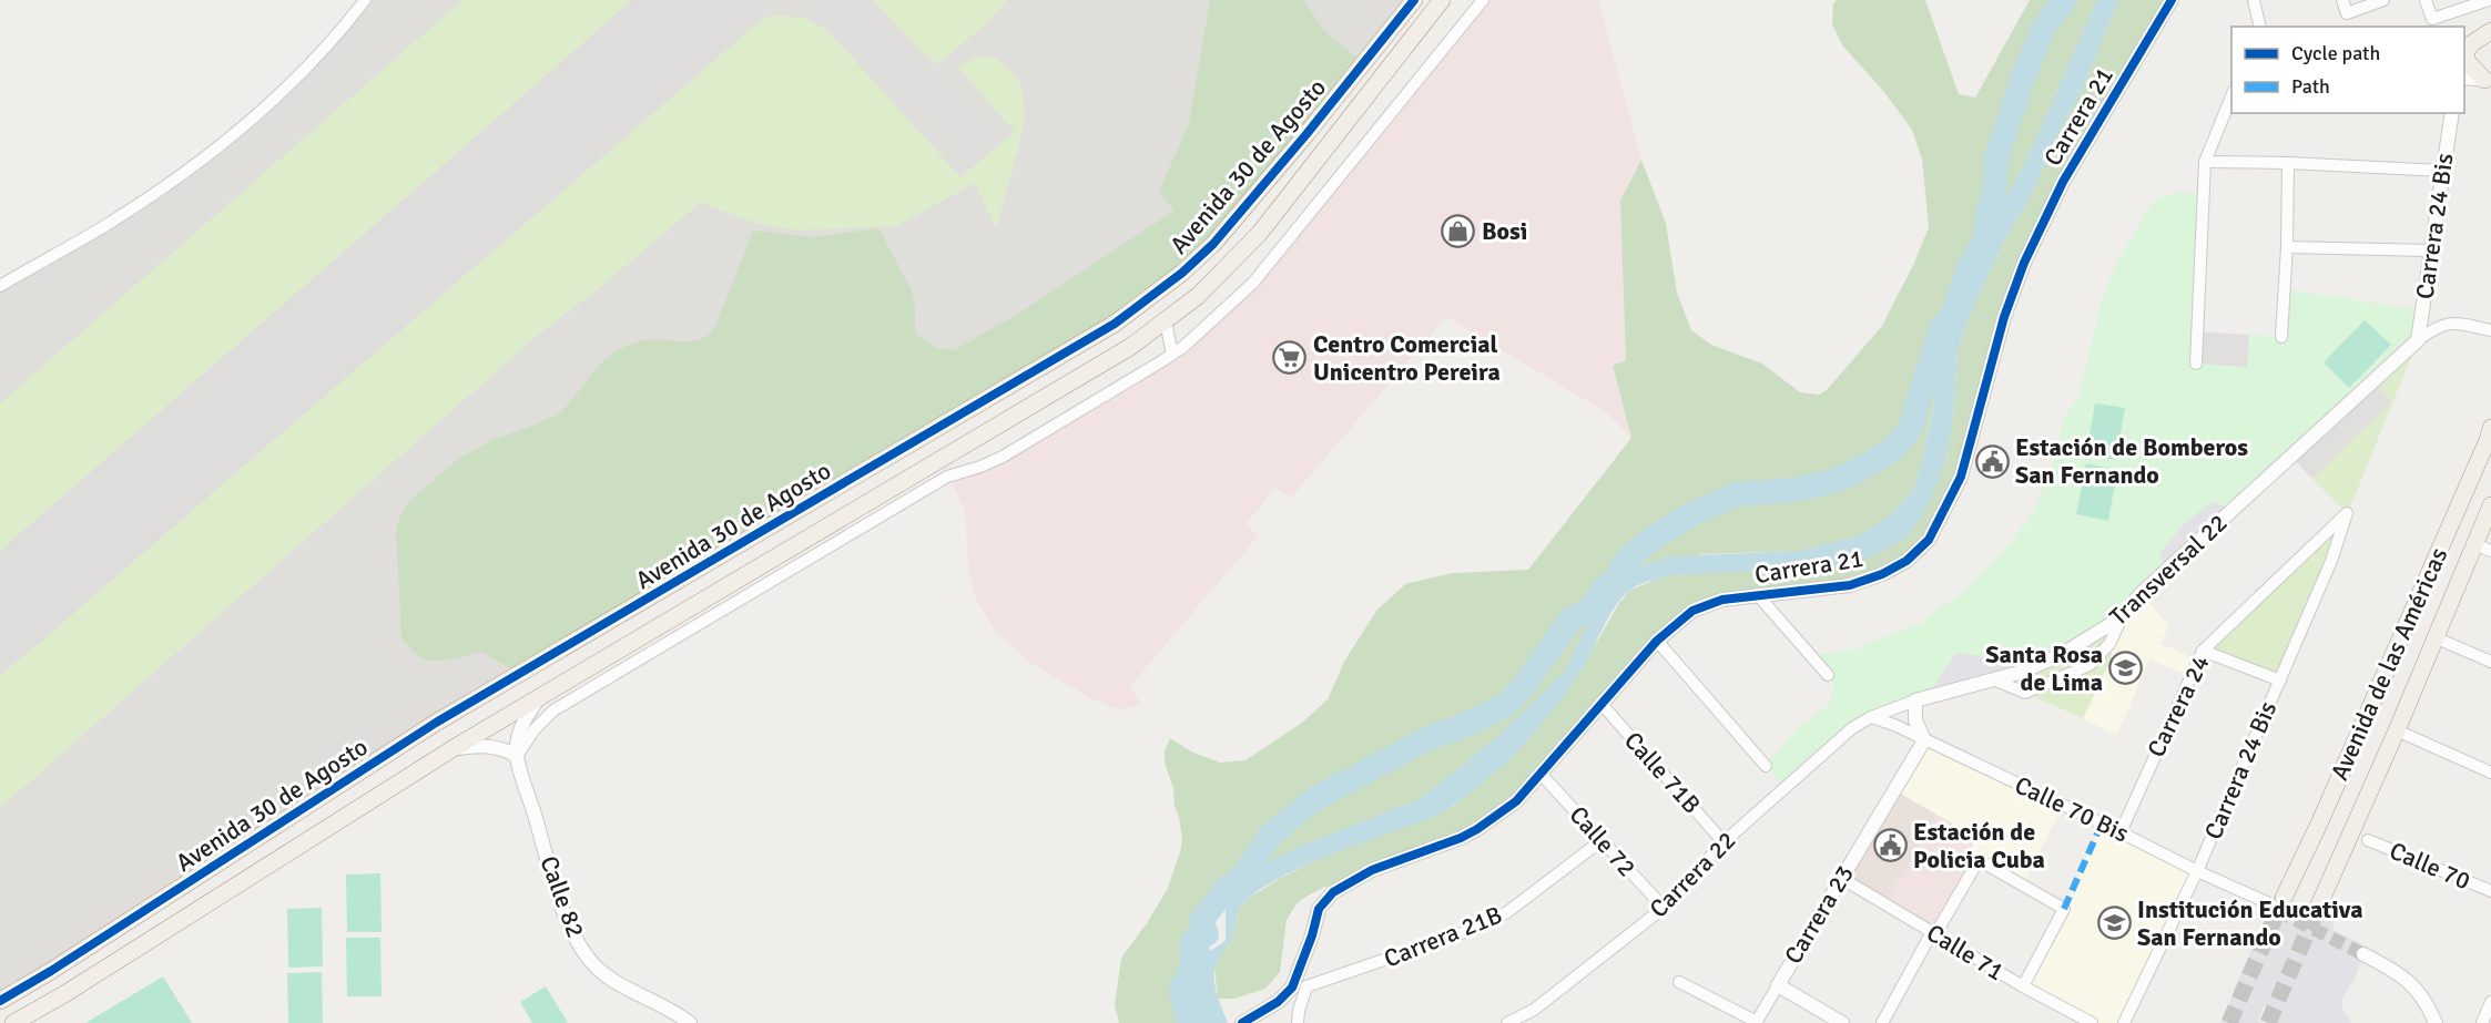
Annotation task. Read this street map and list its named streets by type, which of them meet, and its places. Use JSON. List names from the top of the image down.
{
  "streets": {
    "main road": ["Avenida 30 de Agosto", "Avenida de las Américas"],
    "street": [
      "Carrera 21",
      "Carrera 24 Bis",
      "Transversal 22",
      "Carrera 24",
      "Calle 71B",
      "Calle 70 Bis",
      "Calle 72",
      "Calle 70",
      "Carrera 22",
      "Calle 82",
      "Carrera 23",
      "Carrera 21B",
      "Calle 71"
    ]
  },
  "crossings": [
    ["Carrera 21", "Calle 71B"],
    ["Carrera 21", "Calle 72"],
    ["Avenida 30 de Agosto", "Calle 82"],
    ["Carrera 24 Bis", "Transversal 22"],
    ["Carrera 24 Bis", "Carrera 24"],
    ["Carrera 24 Bis", "Calle 70 Bis"],
    ["Transversal 22", "Calle 70 Bis"],
    ["Transversal 22", "Carrera 22"],
    ["Avenida de las Américas", "Calle 70 Bis"],
    ["Carrera 24", "Calle 70 Bis"],
    ["Calle 71B", "Carrera 22"],
    ["Calle 70 Bis", "Carrera 22"],
    ["Calle 70 Bis", "Carrera 23"],
    ["Calle 72", "Carrera 22"],
    ["Calle 72", "Carrera 21B"],
    ["Carrera 23", "Calle 71"]
  ],
  "places": {
    "shop": ["Bosi"],
    "supermarket": ["Centro Comercial Unicentro Pereira"],
    "public building": ["Estación de Bomberos San Fernando", "Estación de Policia Cuba"],
    "school or university": ["Santa Rosa de Lima", "Institución Educativa San Fernando"]
  },
  "legend": ["Cycle path", "Path"]
}
